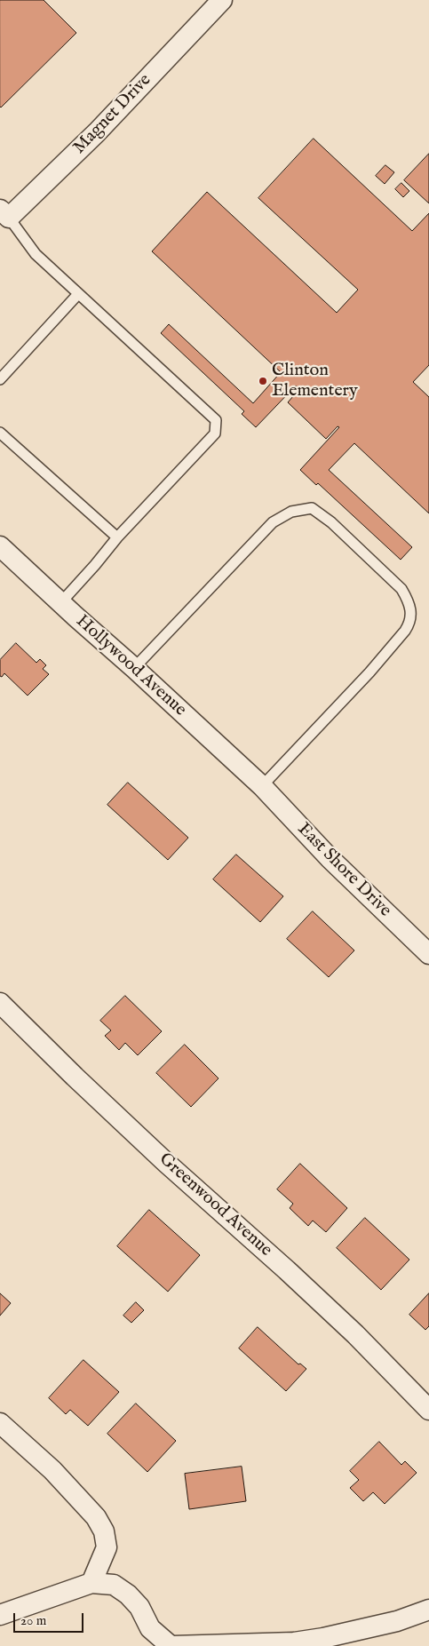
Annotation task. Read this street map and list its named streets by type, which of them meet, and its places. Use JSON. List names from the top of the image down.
{
  "streets": {
    "street": [
      "Magnet Drive",
      "Hollywood Avenue",
      "East Shore Drive",
      "Greenwood Avenue"
    ]
  },
  "crossings": [
    ["Hollywood Avenue", "East Shore Drive"]
  ],
  "places": ["Clinton Elementery"],
  "scale_bar": "20 m"
}
